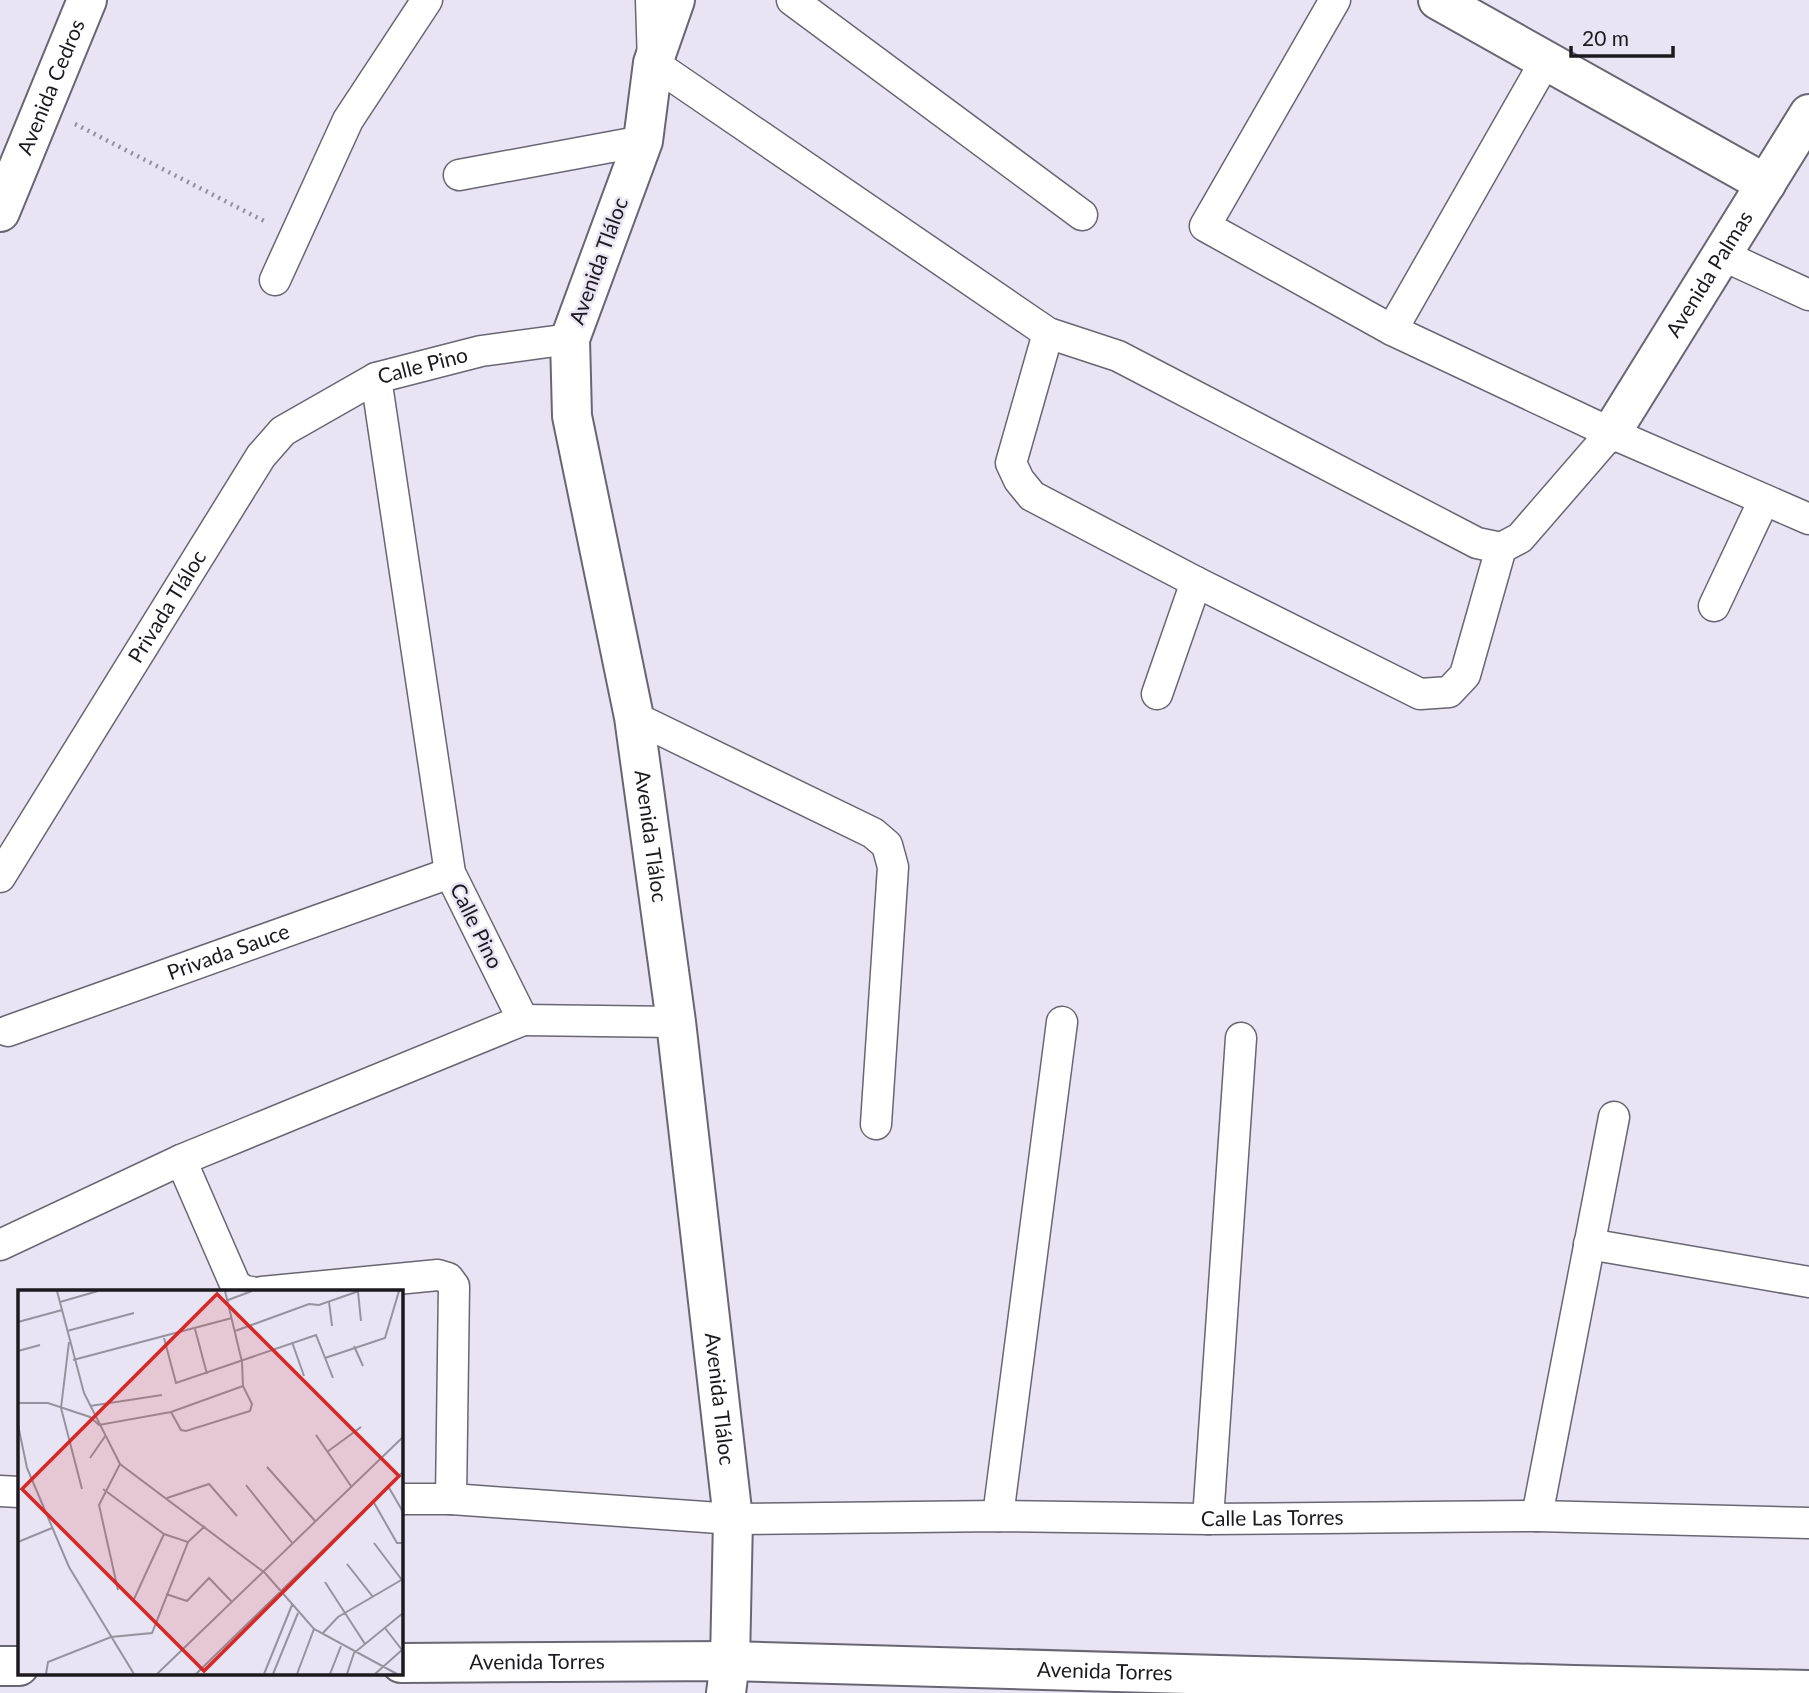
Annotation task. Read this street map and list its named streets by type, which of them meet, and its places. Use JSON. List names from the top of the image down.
{
  "streets": {
    "main road": [
      "Avenida Cedros",
      "Avenida Tláloc",
      "Avenida Palmas",
      "Avenida Torres"
    ],
    "street": [
      "Calle Pino",
      "Privada Tláloc",
      "Privada Sauce",
      "Calle Las Torres"
    ]
  },
  "crossings": [
    ["Avenida Tláloc", "Calle Pino"],
    ["Avenida Tláloc", "Calle Las Torres"],
    ["Avenida Tláloc", "Avenida Torres"],
    ["Calle Pino", "Privada Tláloc"],
    ["Calle Pino", "Privada Sauce"]
  ],
  "scale_bar": "20 m"
}
